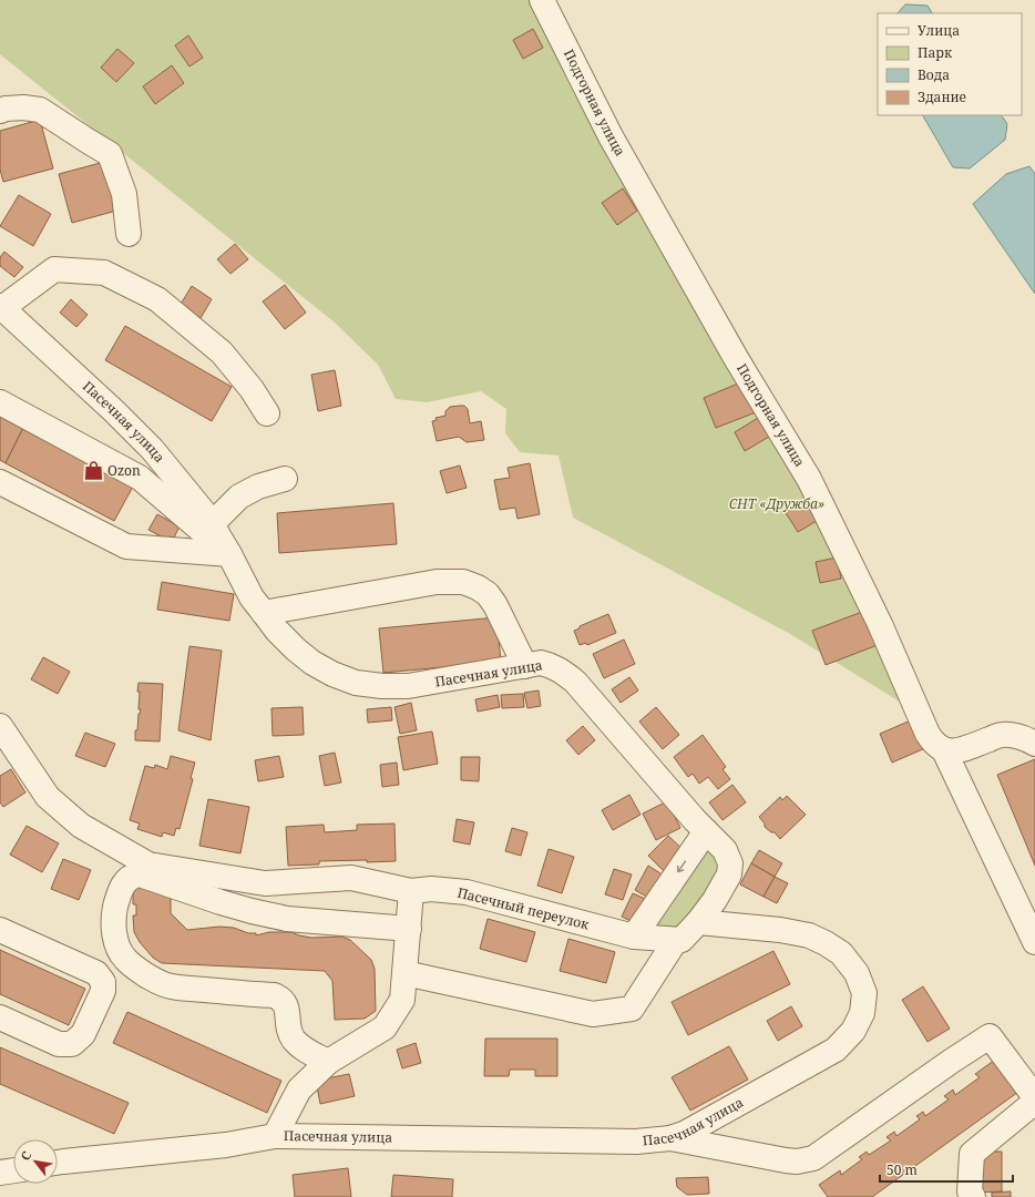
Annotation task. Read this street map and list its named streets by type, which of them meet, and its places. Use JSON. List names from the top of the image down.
{
  "streets": {
    "street": ["Подгорная улица", "Пасечная улица", "Пасечный переулок"]
  },
  "crossings": [
    ["Пасечная улица", "Пасечный переулок"]
  ],
  "parks": ["СНТ «Дружба»"],
  "places": {
    "shop": ["Ozon"]
  },
  "legend": [
    "Улица",
    "Парк",
    "Вода",
    "Здание"
  ],
  "scale_bar": "50 m",
  "north": "top left"
}
